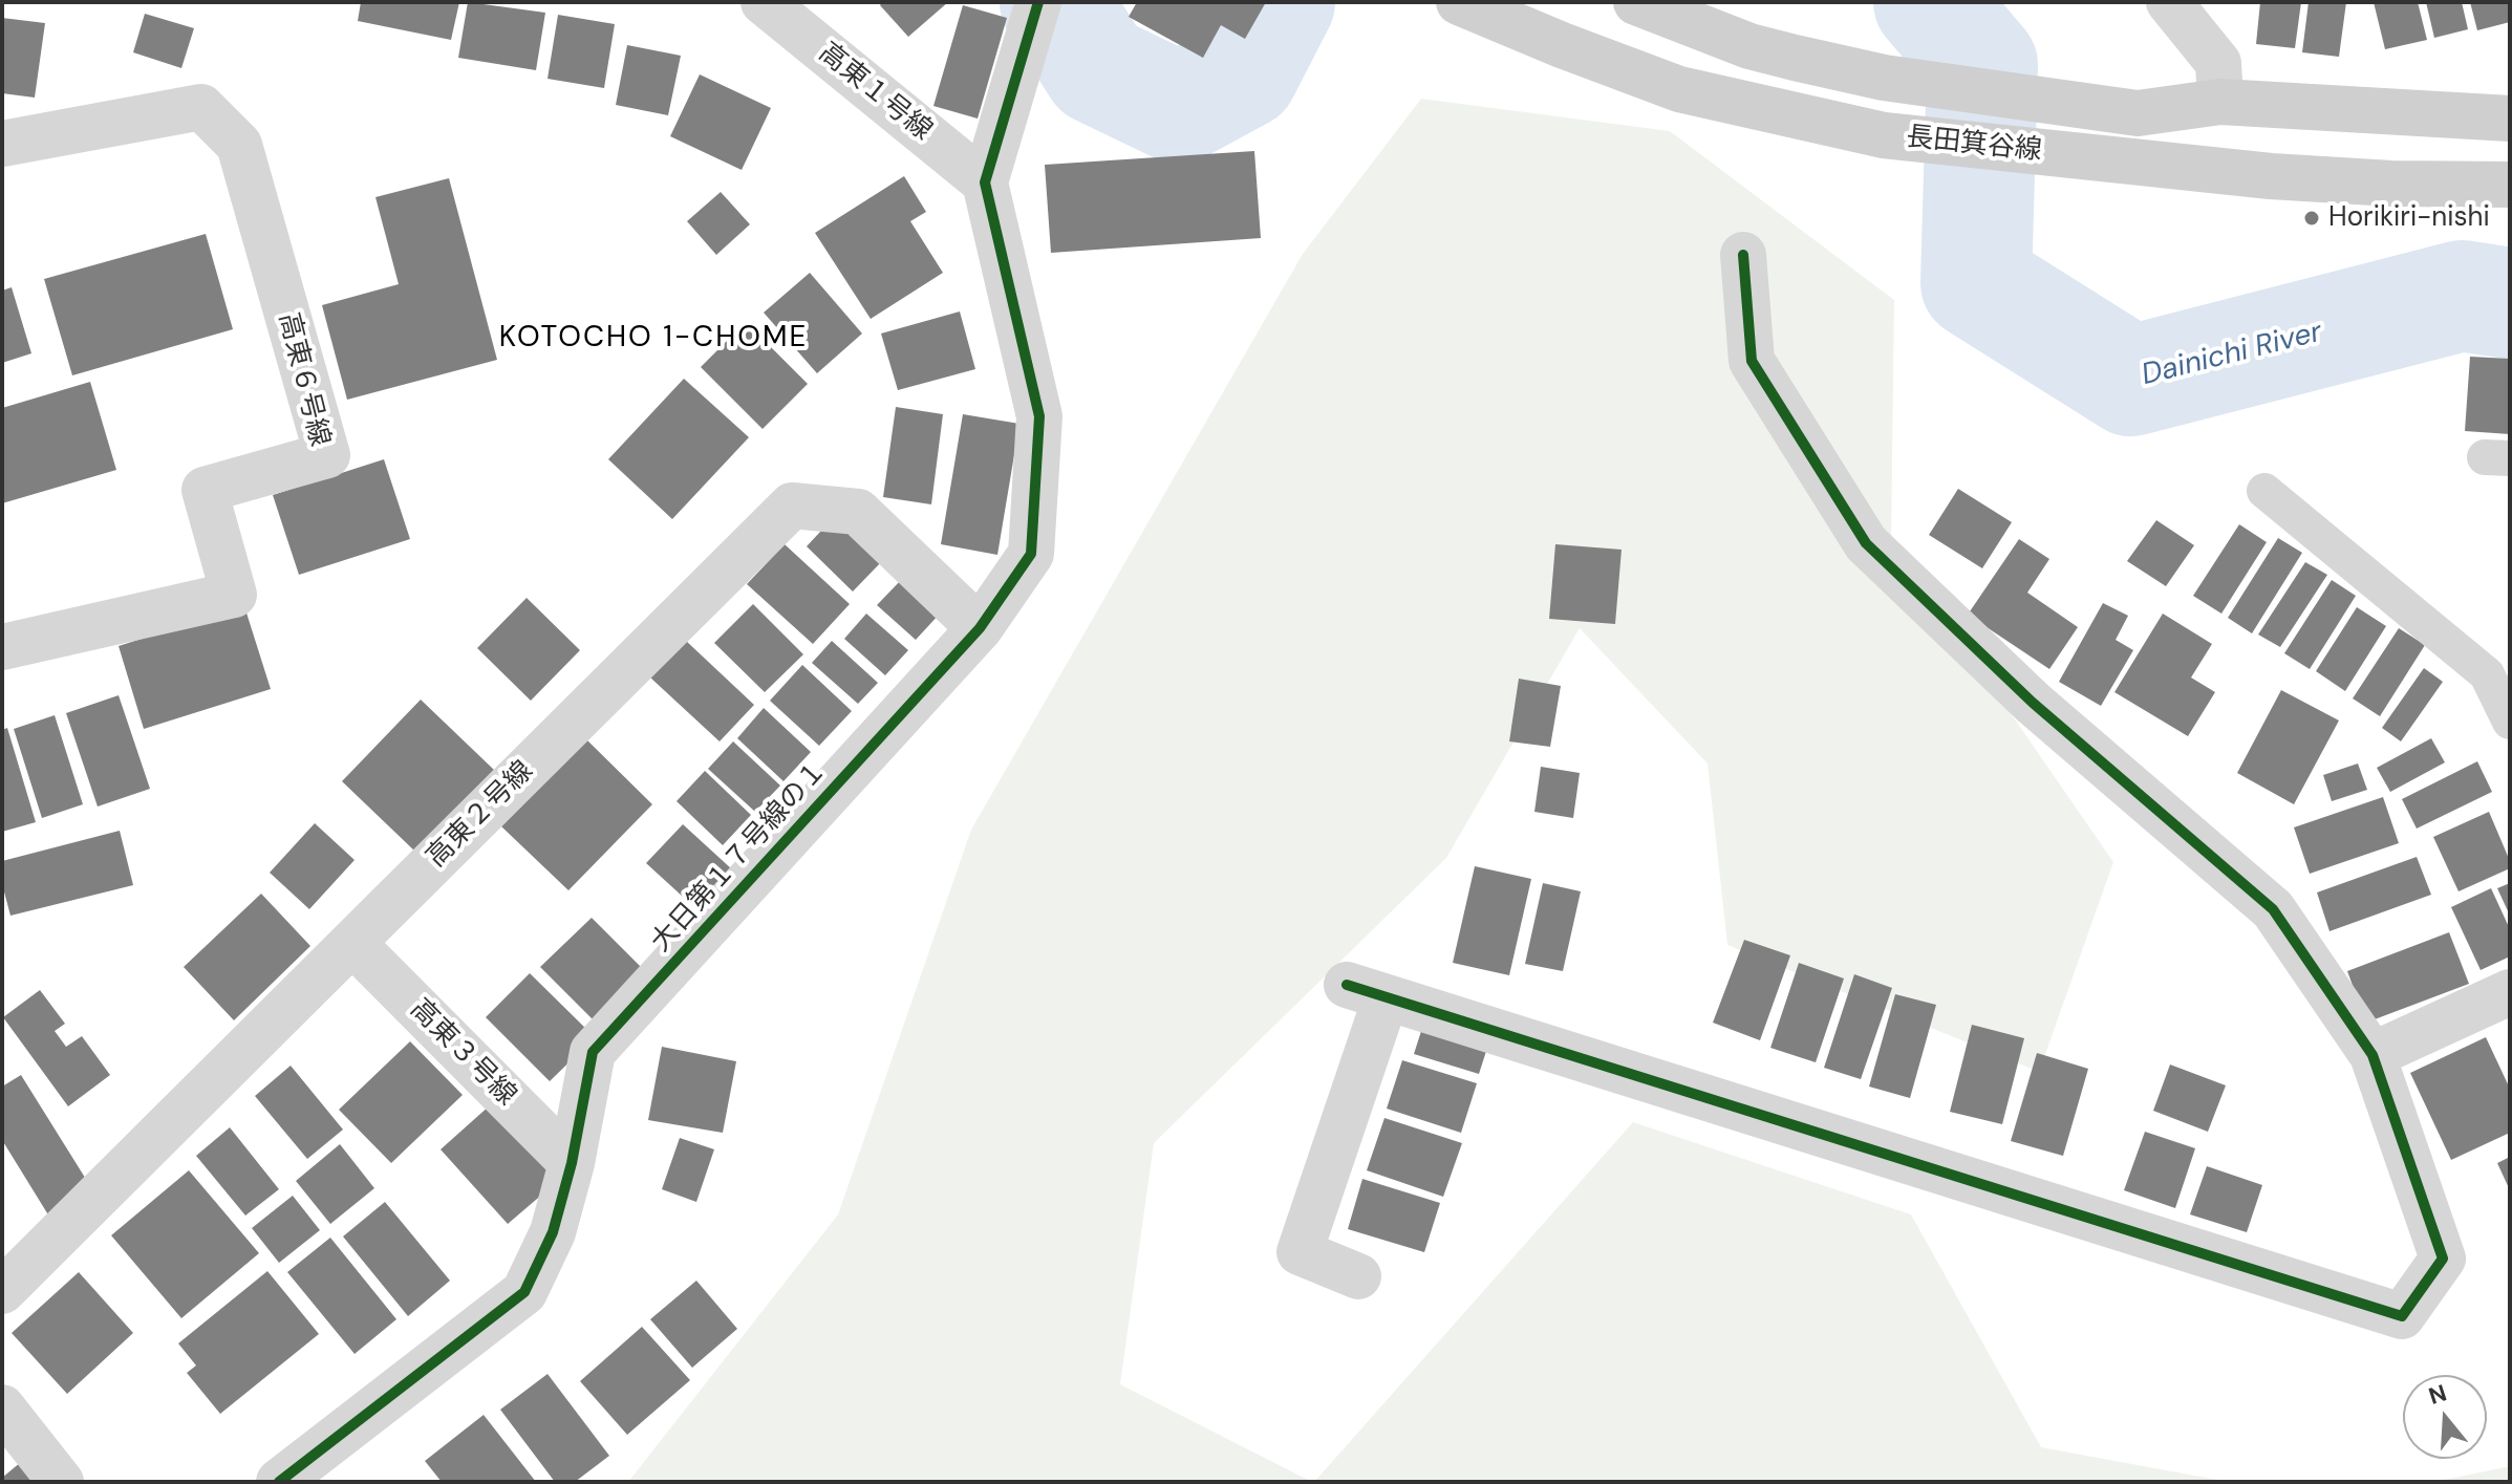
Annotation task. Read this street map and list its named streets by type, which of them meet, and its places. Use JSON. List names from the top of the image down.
{
  "streets": {
    "street": [
      "高東１号線",
      "長田箕谷線",
      "高東６号線",
      "高東２号線",
      "大日第１７号線の１",
      "高東３号線"
    ]
  },
  "crossings": [
    ["高東１号線", "大日第１７号線の１"],
    ["高東２号線", "大日第１７号線の１"],
    ["高東２号線", "高東３号線"],
    ["大日第１７号線の１", "高東３号線"]
  ],
  "districts": ["KOTOCHO 1-CHOME"],
  "water": ["Dainichi River"],
  "places": ["Horikiri-nishi"],
  "north": "top"
}
